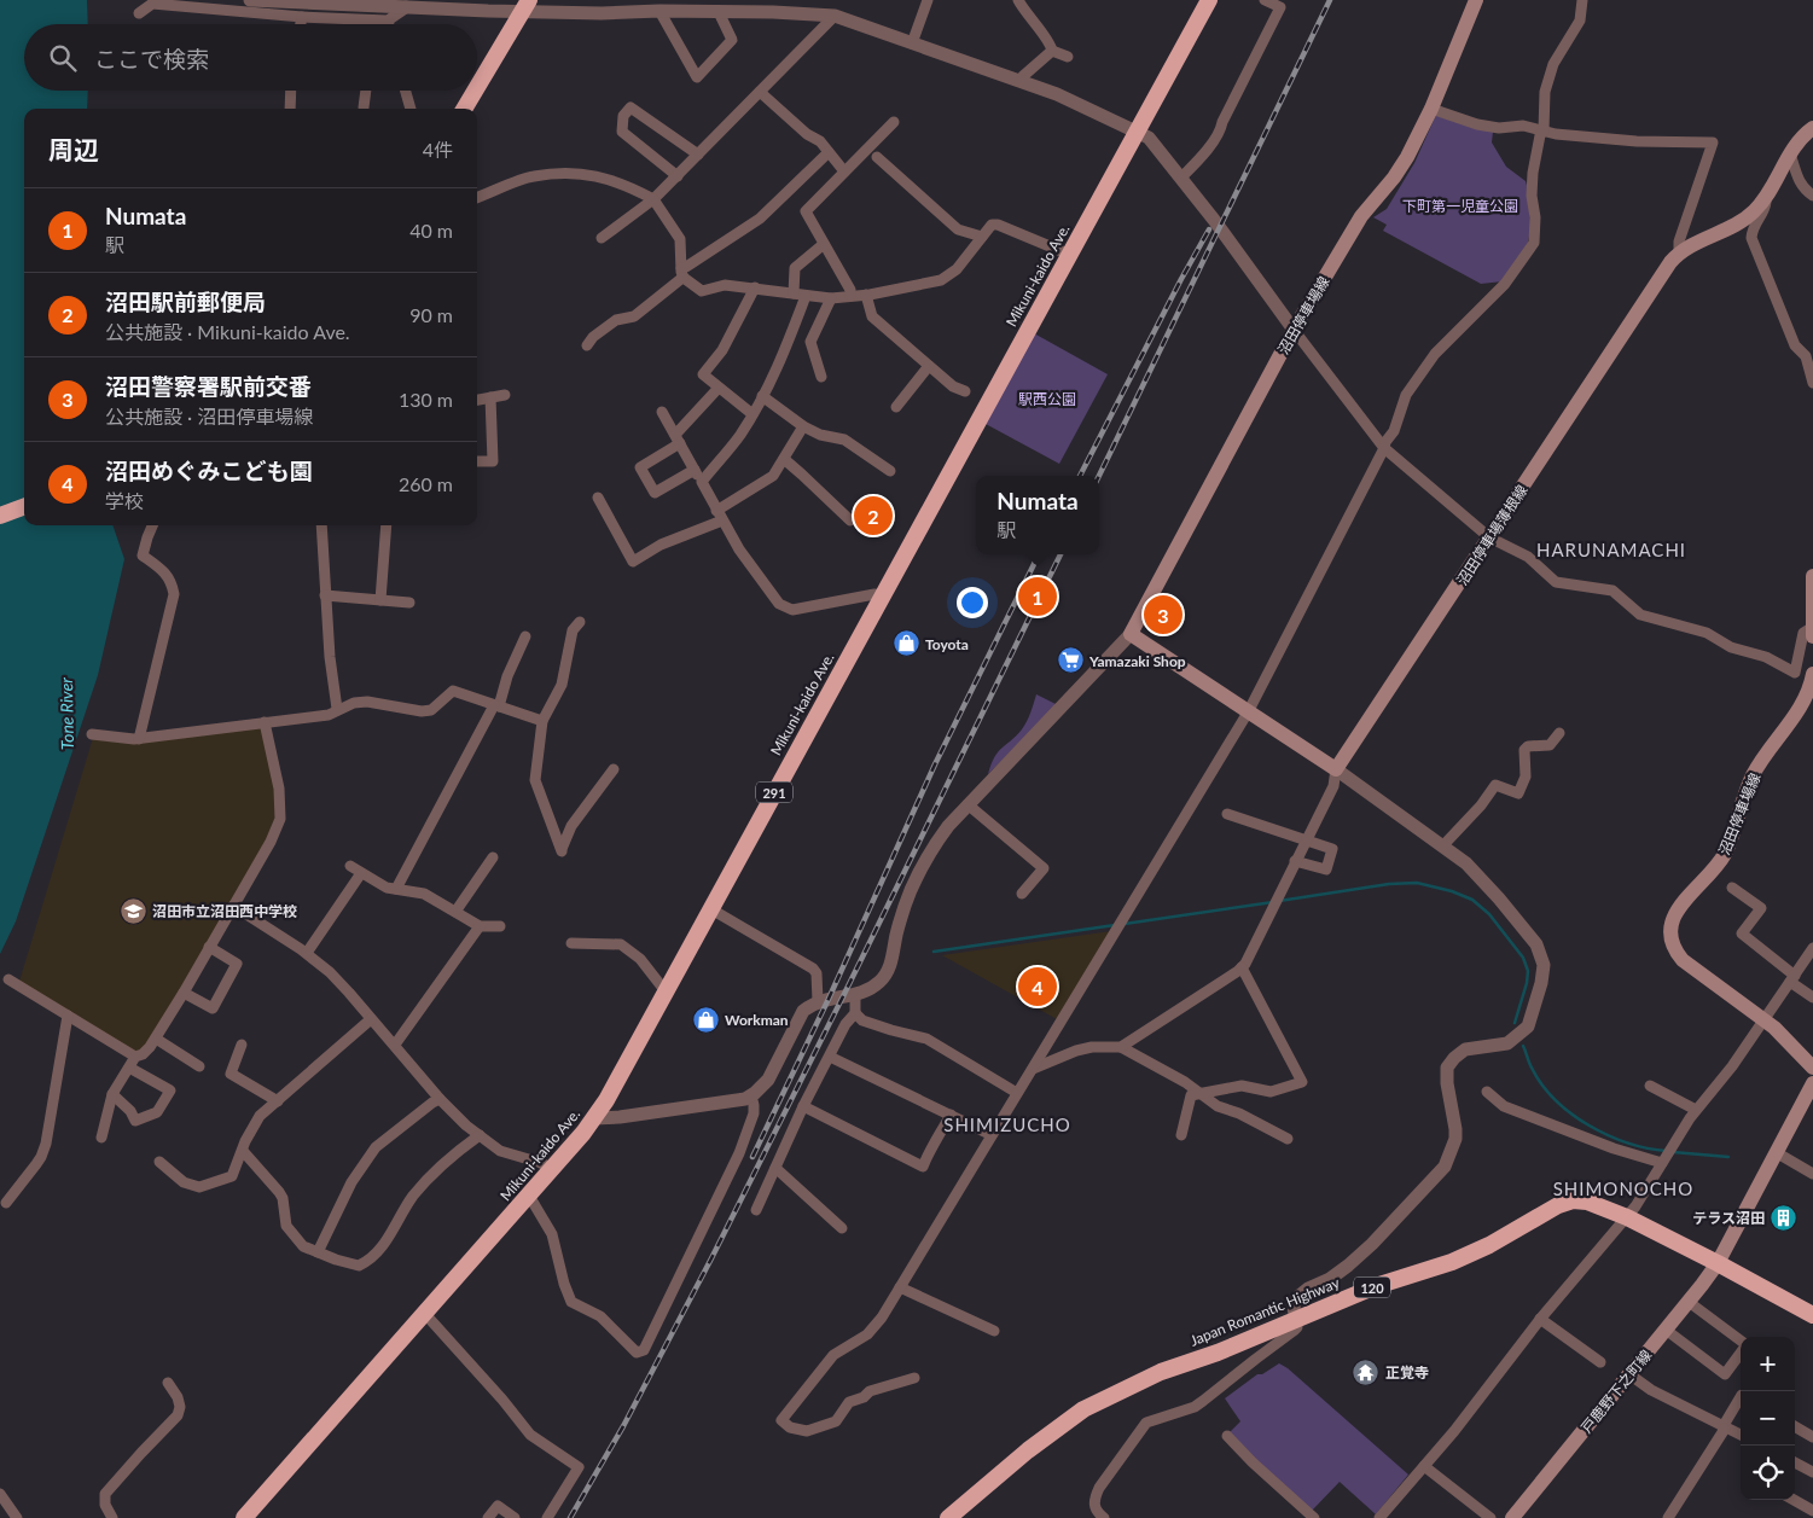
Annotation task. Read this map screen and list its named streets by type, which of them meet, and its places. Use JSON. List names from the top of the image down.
{
  "streets": {
    "highway": [
      "Mikuni-kaido Ave.",
      "291",
      "120",
      "Japan Romantic Highway"
    ],
    "main road": ["沼田停車場線", "沼田停車場薄根線", "戸鹿野下之町線"]
  },
  "crossings": [
    ["Japan Romantic Highway", "戸鹿野下之町線"]
  ],
  "districts": ["HARUNAMACHI", "SHIMIZUCHO", "SHIMONOCHO"],
  "water": ["Tone River"],
  "parks": ["下町第一児童公園", "駅西公園"],
  "places": {
    "shop": ["Toyota", "Workman"],
    "supermarket": ["Yamazaki Shop"],
    "school or university": ["沼田市立沼田西中学校"],
    "building": ["テラス沼田"],
    "temple": ["正覚寺"]
  },
  "page": {
    "search": "ここで検索",
    "heading": ["周辺", "4件"],
    "list": [
      {
        "mark": "1",
        "name": "Numata",
        "note": "駅",
        "value": "40 m"
      },
      {
        "mark": "2",
        "name": "沼田駅前郵便局",
        "note": "公共施設 · Mikuni-kaido Ave.",
        "value": "90 m"
      },
      {
        "mark": "3",
        "name": "沼田警察署駅前交番",
        "note": "公共施設 · 沼田停車場線",
        "value": "130 m"
      },
      {
        "mark": "4",
        "name": "沼田めぐみこども園",
        "note": "学校",
        "value": "260 m"
      }
    ],
    "popup": ["Numata", "駅"],
    "pins": [
      "2",
      "1",
      "3",
      "4"
    ],
    "map_buttons": ["+", "−"]
  }
}
